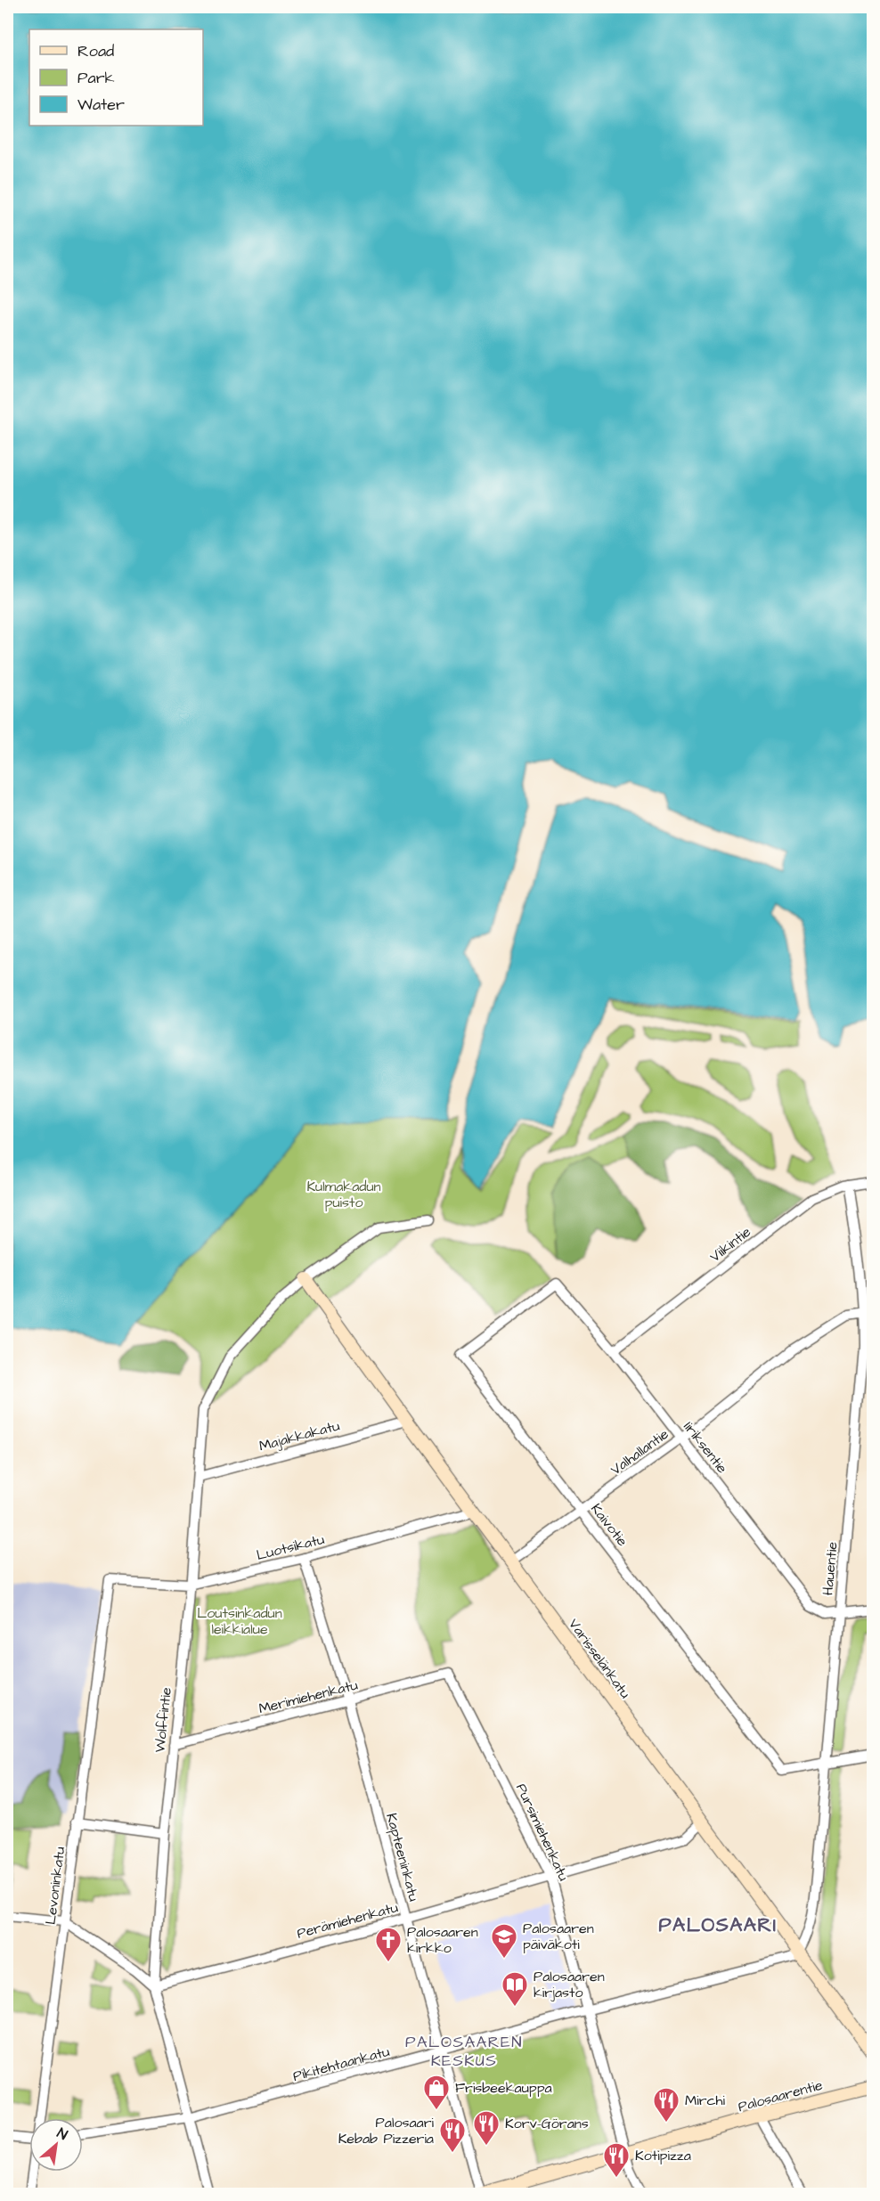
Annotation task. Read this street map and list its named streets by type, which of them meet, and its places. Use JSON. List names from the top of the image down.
{
  "streets": {
    "street": [
      "Viikintie",
      "Majakkakatu",
      "Iiriksentie",
      "Valhallantie",
      "Kaivotie",
      "Luotsikatu",
      "Hauentie",
      "Varisselänkatu",
      "Merimiehenkatu",
      "Wolffintie",
      "Pursimiehenkatu",
      "Kapteeninkatu",
      "Levoninkatu",
      "Perämiehenkatu",
      "Pikitehtaankatu",
      "Palosaarentie"
    ]
  },
  "crossings": [
    ["Viikintie", "Iiriksentie"],
    ["Viikintie", "Hauentie"],
    ["Majakkakatu", "Varisselänkatu"],
    ["Majakkakatu", "Wolffintie"],
    ["Iiriksentie", "Valhallantie"],
    ["Iiriksentie", "Kaivotie"],
    ["Iiriksentie", "Hauentie"],
    ["Valhallantie", "Kaivotie"],
    ["Valhallantie", "Hauentie"],
    ["Valhallantie", "Varisselänkatu"],
    ["Kaivotie", "Hauentie"],
    ["Luotsikatu", "Varisselänkatu"],
    ["Luotsikatu", "Wolffintie"],
    ["Luotsikatu", "Kapteeninkatu"],
    ["Luotsikatu", "Levoninkatu"],
    ["Hauentie", "Varisselänkatu"],
    ["Hauentie", "Pikitehtaankatu"],
    ["Varisselänkatu", "Wolffintie"],
    ["Varisselänkatu", "Perämiehenkatu"],
    ["Varisselänkatu", "Pikitehtaankatu"],
    ["Merimiehenkatu", "Wolffintie"],
    ["Merimiehenkatu", "Pursimiehenkatu"],
    ["Merimiehenkatu", "Kapteeninkatu"],
    ["Wolffintie", "Perämiehenkatu"],
    ["Wolffintie", "Pikitehtaankatu"],
    ["Pursimiehenkatu", "Perämiehenkatu"],
    ["Pursimiehenkatu", "Pikitehtaankatu"],
    ["Pursimiehenkatu", "Palosaarentie"],
    ["Kapteeninkatu", "Perämiehenkatu"],
    ["Kapteeninkatu", "Pikitehtaankatu"],
    ["Kapteeninkatu", "Palosaarentie"]
  ],
  "districts": ["PALOSAARI", "PALOSAAREN KESKUS"],
  "parks": ["Kulmakadun puisto", "Loutsinkadun leikkialue"],
  "places": {
    "school or university": ["Palosaaren päiväkoti"],
    "church": ["Palosaaren kirkko"],
    "library": ["Palosaaren kirjasto"],
    "shop": ["Frisbeekauppa"],
    "restaurant": [
      "Mirchi",
      "Korv-Görans",
      "Palosaari Kebab Pizzeria",
      "Kotipizza"
    ]
  },
  "legend": ["Road", "Park", "Water"],
  "north": "top right"
}
